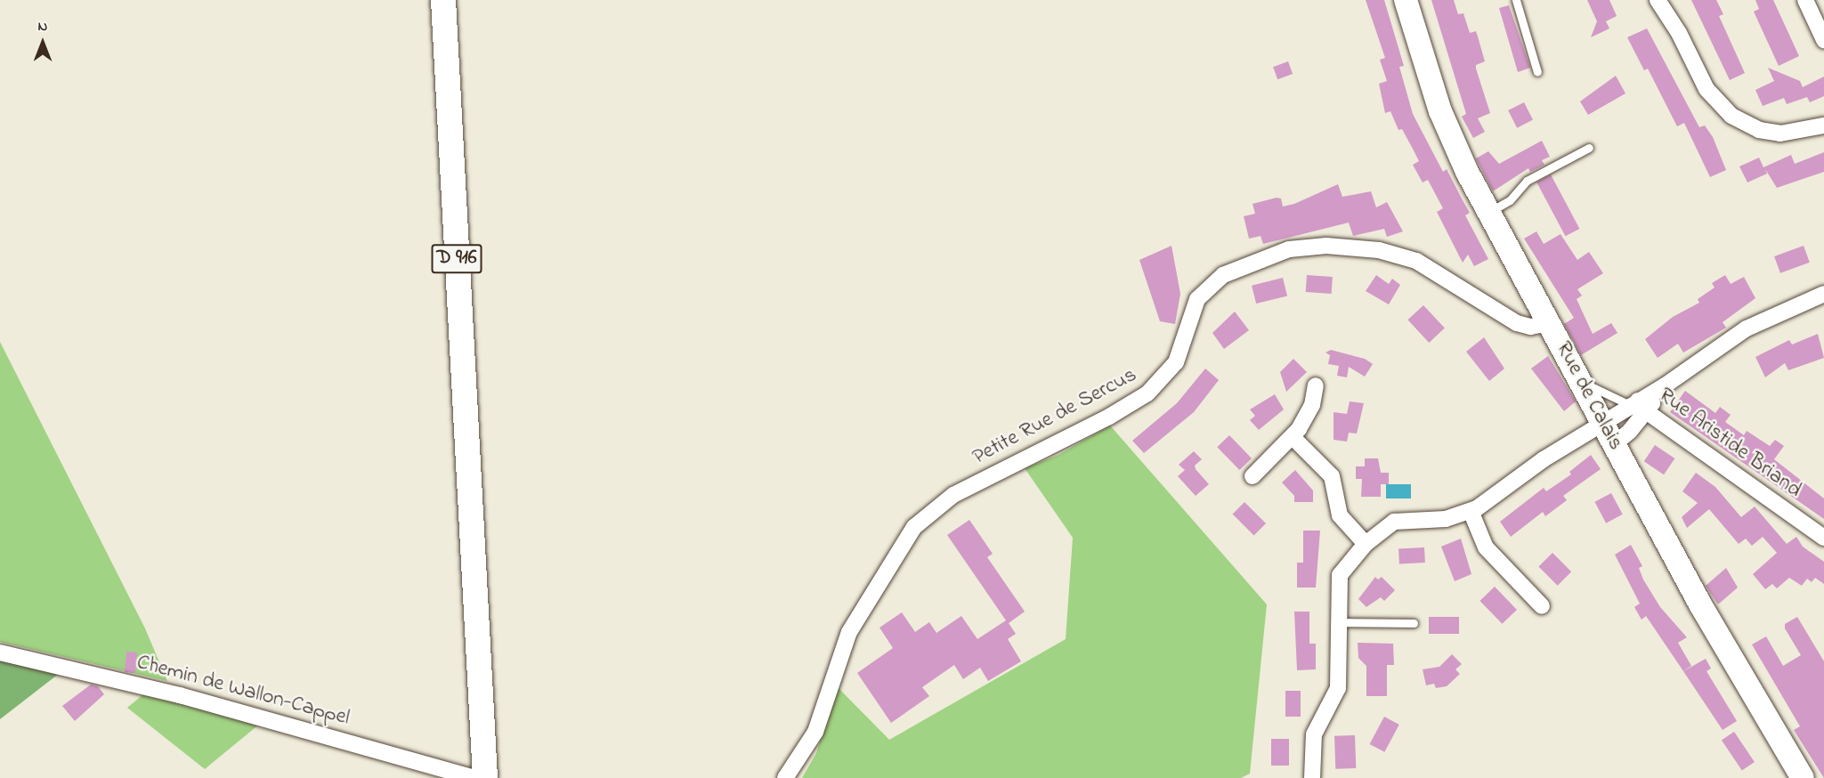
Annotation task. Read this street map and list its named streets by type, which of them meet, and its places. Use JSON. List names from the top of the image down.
{
  "streets": {
    "main road": ["D 916"],
    "street": [
      "Rue de Calais",
      "Petite Rue de Sercus",
      "Rue Aristide Briand",
      "Chemin de Wallon-Cappel"
    ]
  },
  "crossings": [
    ["Rue de Calais", "Petite Rue de Sercus"]
  ],
  "north": "top"
}
